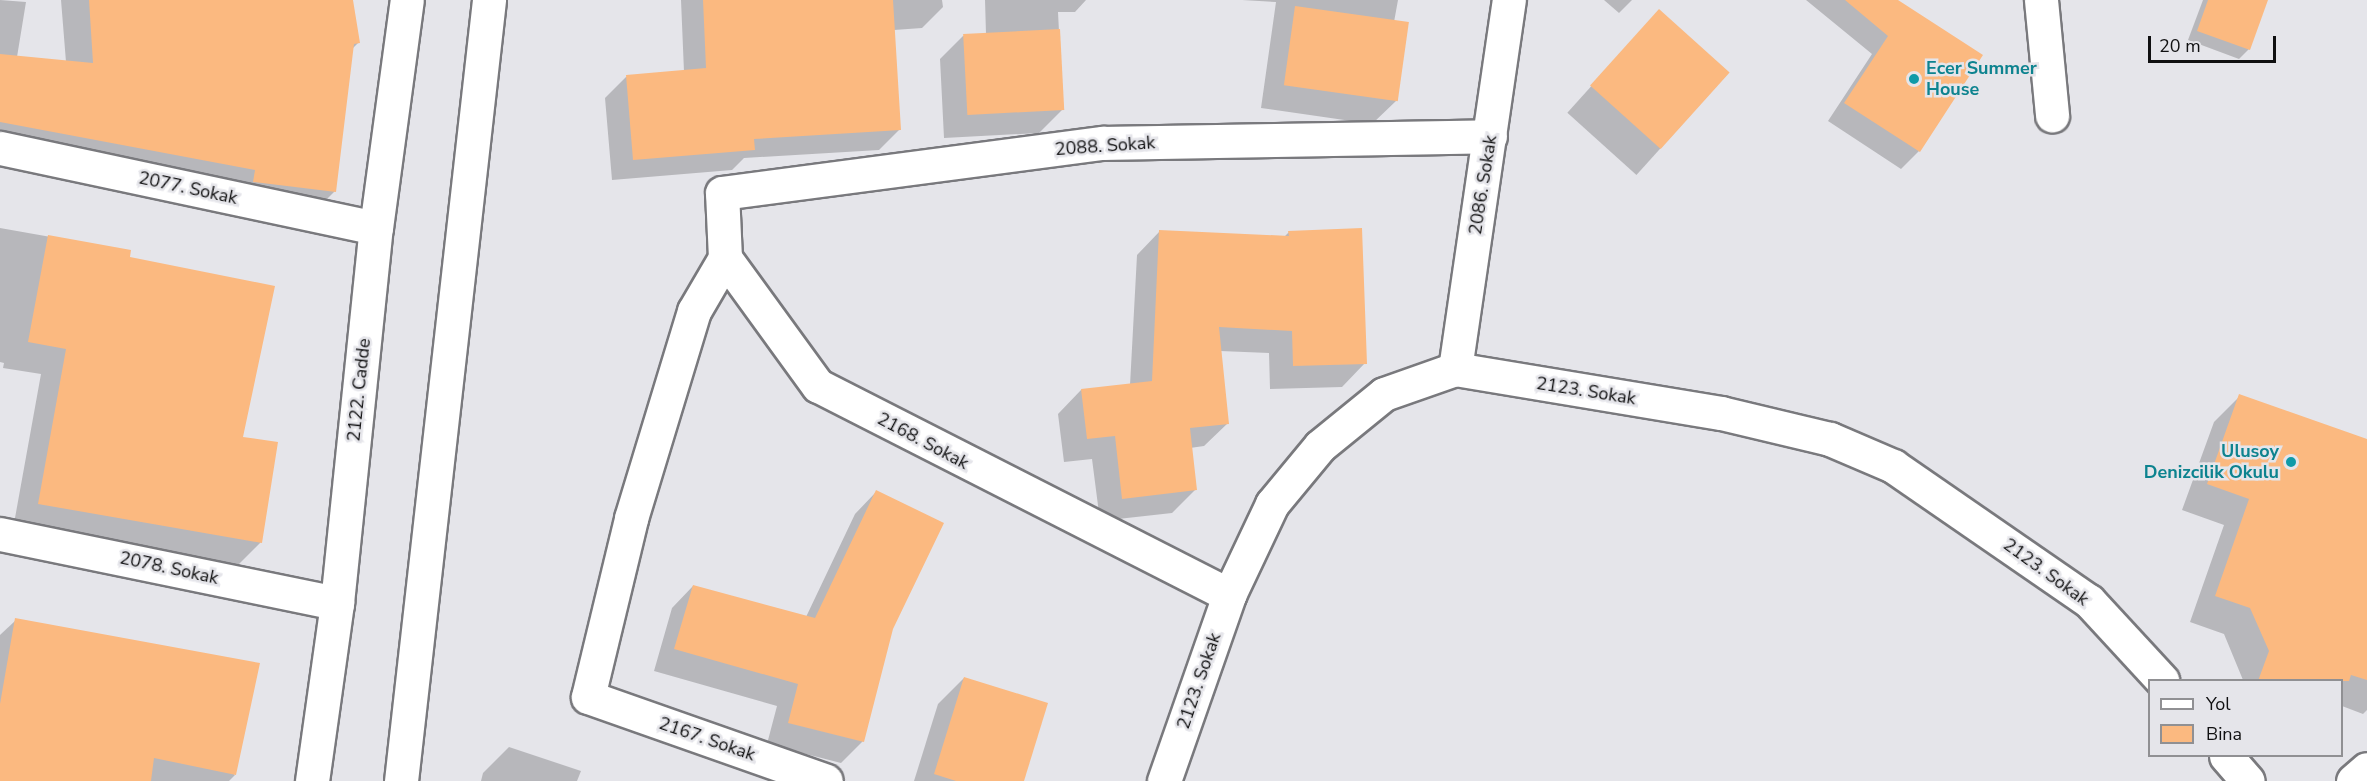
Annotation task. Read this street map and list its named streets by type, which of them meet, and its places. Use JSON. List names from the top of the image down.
{
  "streets": {
    "main road": [
      "2088. Sokak",
      "2086. Sokak",
      "2077. Sokak",
      "2122. Cadde",
      "2123. Sokak",
      "2168. Sokak",
      "2078. Sokak",
      "2167. Sokak"
    ]
  },
  "crossings": [
    ["2088. Sokak", "2086. Sokak"],
    ["2088. Sokak", "2168. Sokak"],
    ["2088. Sokak", "2167. Sokak"],
    ["2086. Sokak", "2123. Sokak"],
    ["2077. Sokak", "2122. Cadde"],
    ["2122. Cadde", "2078. Sokak"],
    ["2123. Sokak", "2168. Sokak"],
    ["2168. Sokak", "2167. Sokak"]
  ],
  "places": ["Ecer Summer House", "Ulusoy Denizcilik Okulu"],
  "legend": ["Yol", "Bina"],
  "scale_bar": "20 m"
}
